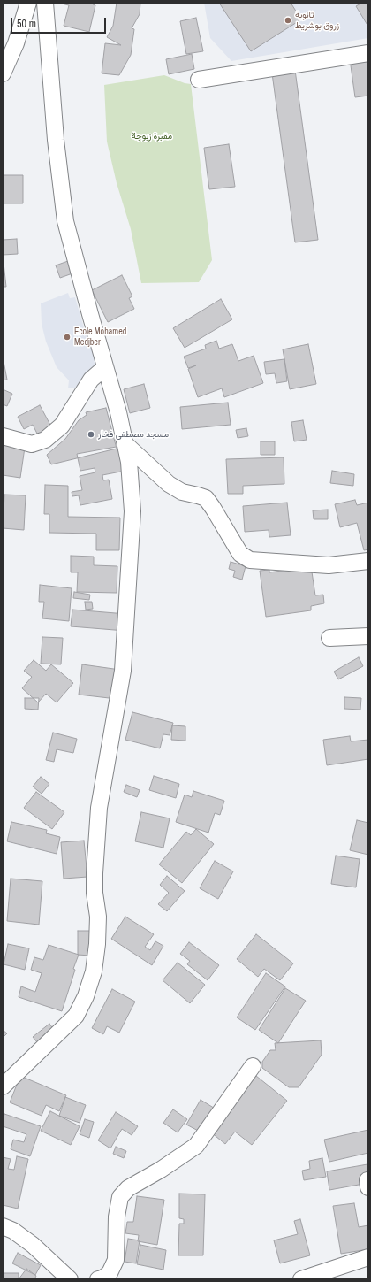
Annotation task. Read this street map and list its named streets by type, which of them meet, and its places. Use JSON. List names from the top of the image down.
{
  "parks": ["مقبرة زبوجة"],
  "places": ["ثانوية زروق بوشريط", "Ecole Mohamed Medjber", "مسجد مصطفى فخار"],
  "scale_bar": "50 m"
}
